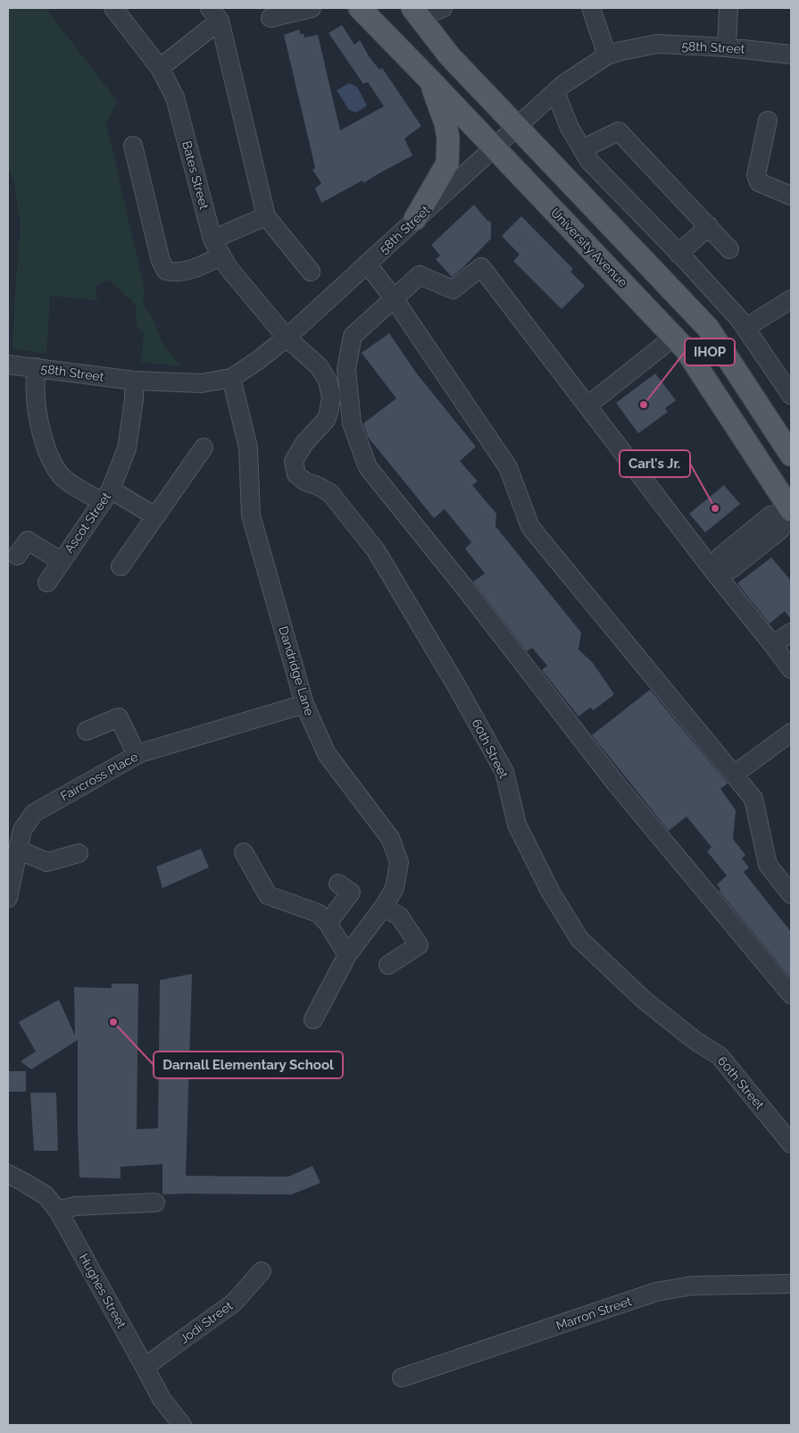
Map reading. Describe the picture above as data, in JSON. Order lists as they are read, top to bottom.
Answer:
{
  "streets": {
    "main road": ["University Avenue"],
    "street": [
      "58th Street",
      "Bates Street",
      "Ascot Street",
      "Dandridge Lane",
      "60th Street",
      "Faircross Place",
      "Hughes Street",
      "Marron Street",
      "Jodi Street"
    ]
  },
  "crossings": [
    ["58th Street", "Bates Street"],
    ["58th Street", "University Avenue"],
    ["58th Street", "Ascot Street"],
    ["58th Street", "Dandridge Lane"],
    ["58th Street", "60th Street"],
    ["Bates Street", "60th Street"],
    ["Dandridge Lane", "Faircross Place"],
    ["Hughes Street", "Jodi Street"]
  ],
  "places": ["IHOP", "Carl's Jr.", "Darnall Elementary School"]
}
